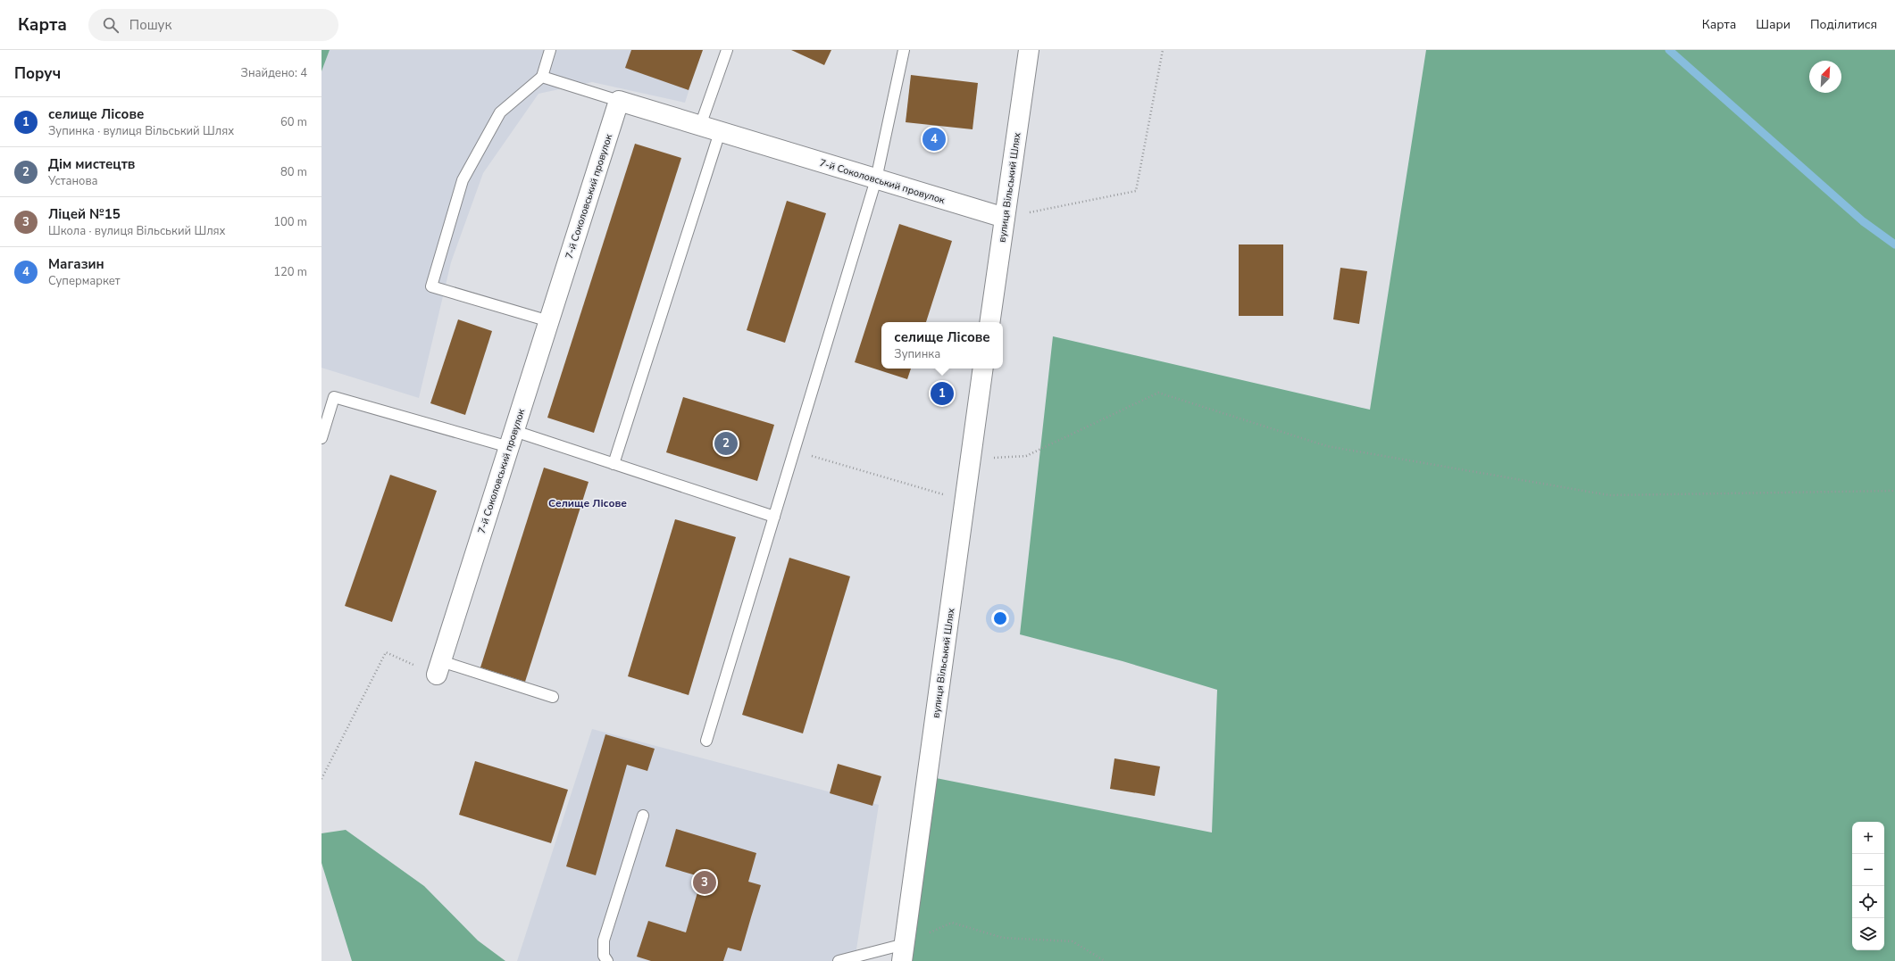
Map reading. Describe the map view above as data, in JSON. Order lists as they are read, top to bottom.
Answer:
{
  "streets": {
    "street": ["7-й Соколовський провулок", "вулиця Вільський Шлях"]
  },
  "crossings": [
    ["7-й Соколовський провулок", "вулиця Вільський Шлях"]
  ],
  "districts": ["Селище Лісове"],
  "north": "top right",
  "page": {
    "header": "Карта",
    "search": "Пошук",
    "nav": ["Карта", "Шари", "Поділитися"],
    "heading": ["Поруч", "Знайдено: 4"],
    "list": [
      {
        "mark": "1",
        "name": "селище Лісове",
        "note": "Зупинка · вулиця Вільський Шлях",
        "value": "60 m"
      },
      {
        "mark": "2",
        "name": "Дім мистецтв",
        "note": "Установа",
        "value": "80 m"
      },
      {
        "mark": "3",
        "name": "Ліцей №15",
        "note": "Школа · вулиця Вільський Шлях",
        "value": "100 m"
      },
      {
        "mark": "4",
        "name": "Магазин",
        "note": "Супермаркет",
        "value": "120 m"
      }
    ],
    "pins": [
      "4",
      "1",
      "2",
      "3"
    ],
    "popup": ["селище Лісове", "Зупинка"],
    "map_buttons": ["+", "−"]
  }
}
